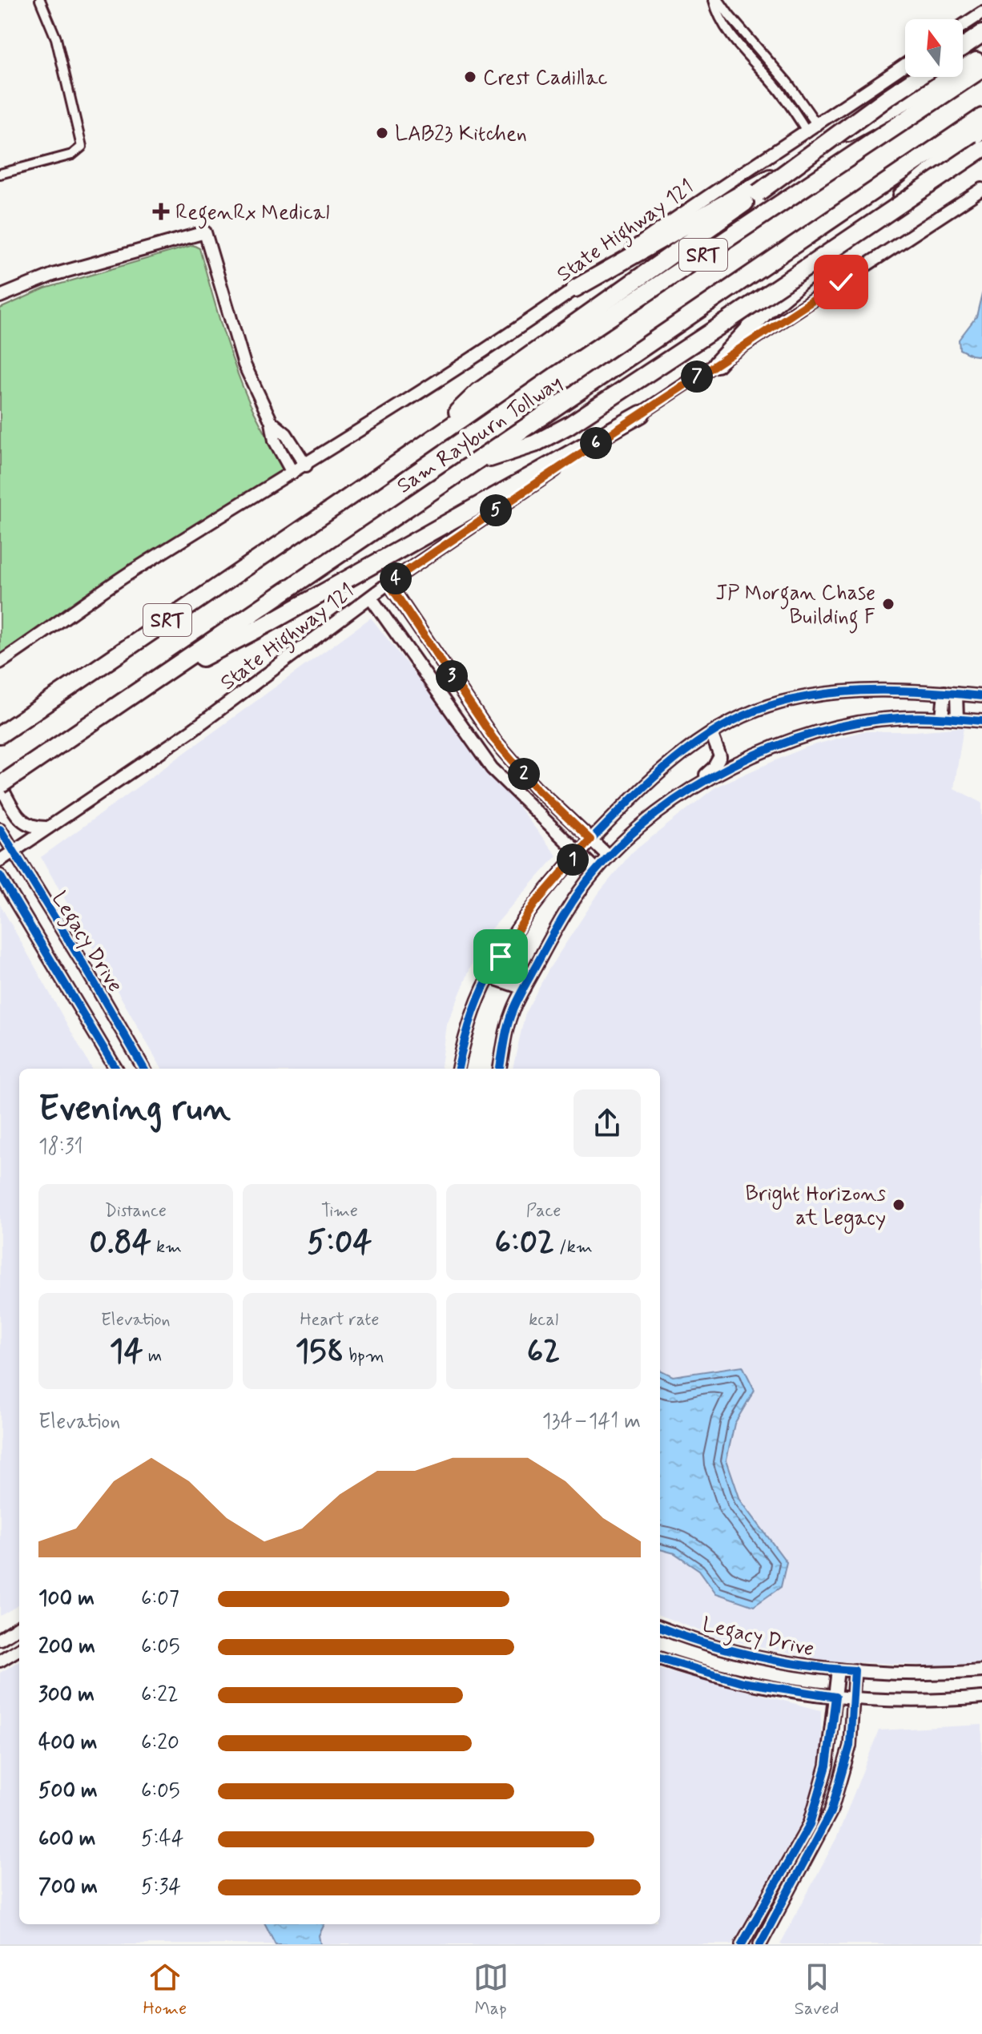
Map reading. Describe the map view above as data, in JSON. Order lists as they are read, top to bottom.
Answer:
{
  "streets": {
    "highway": ["SRT", "Sam Rayburn Tollway"],
    "main road": ["State Highway 121", "Legacy Drive"]
  },
  "crossings": [
    ["State Highway 121", "Legacy Drive"]
  ],
  "places": {
    "other": [
      "Crest Cadillac",
      "LAB23 Kitchen",
      "JP Morgan Chase Building F",
      "Bright Horizons at Legacy"
    ],
    "health": ["RegenRx Medical"]
  },
  "north": "top",
  "page": {
    "pins": [
      "7",
      "6",
      "5",
      "4",
      "3",
      "2",
      "1"
    ],
    "heading": ["Evening run", "18:31"],
    "stats": [
      ["Distance", "0.84 km"],
      ["Time", "5:04"],
      ["Pace", "6:02 /km"],
      ["Elevation", "14 m"],
      ["Heart rate", "158 bpm"],
      ["kcal", "62"]
    ],
    "chart": ["Elevation", "134–141 m"],
    "list": [
      {
        "name": "100 m",
        "note": "6:07"
      },
      {
        "name": "200 m",
        "note": "6:05"
      },
      {
        "name": "300 m",
        "note": "6:22"
      },
      {
        "name": "400 m",
        "note": "6:20"
      },
      {
        "name": "500 m",
        "note": "6:05"
      },
      {
        "name": "600 m",
        "note": "5:44"
      },
      {
        "name": "700 m",
        "note": "5:34"
      }
    ],
    "tabs": ["Home", "Map", "Saved"]
  }
}
